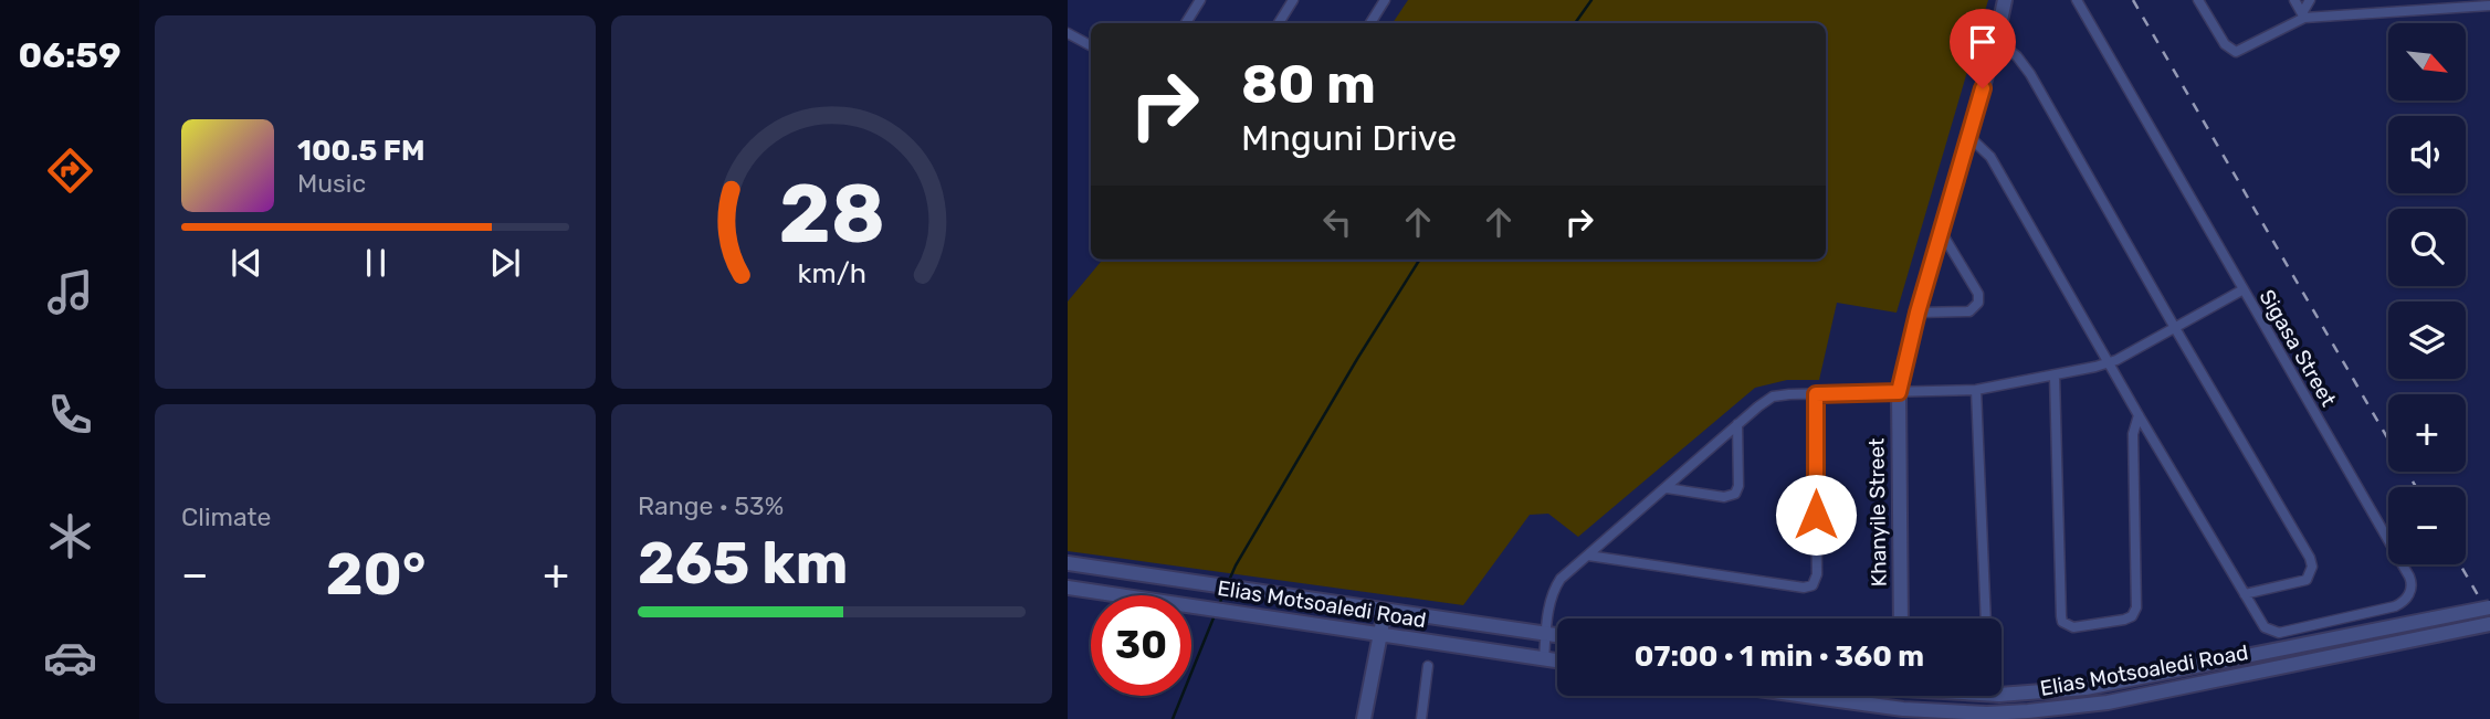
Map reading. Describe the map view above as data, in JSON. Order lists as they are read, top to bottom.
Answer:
{
  "streets": {
    "main road": ["Khanyile Street", "Elias Motsoaledi Road"],
    "street": ["Sigasa Street"]
  },
  "north": "bottom right",
  "page": {
    "tabs": "06:59",
    "map_buttons": ["+", "−"],
    "turn": ["80 m", "Mnguni Drive"],
    "song": ["100.5 FM", "Music"],
    "tile": [
      "Climate",
      ["Range · 53%", "265 km"]
    ],
    "heat": ["−", "20°", "+"],
    "limit": "30",
    "trip": "07:00 · 1 min · 360 m",
    "gauge": ["28", "km/h"]
  }
}
